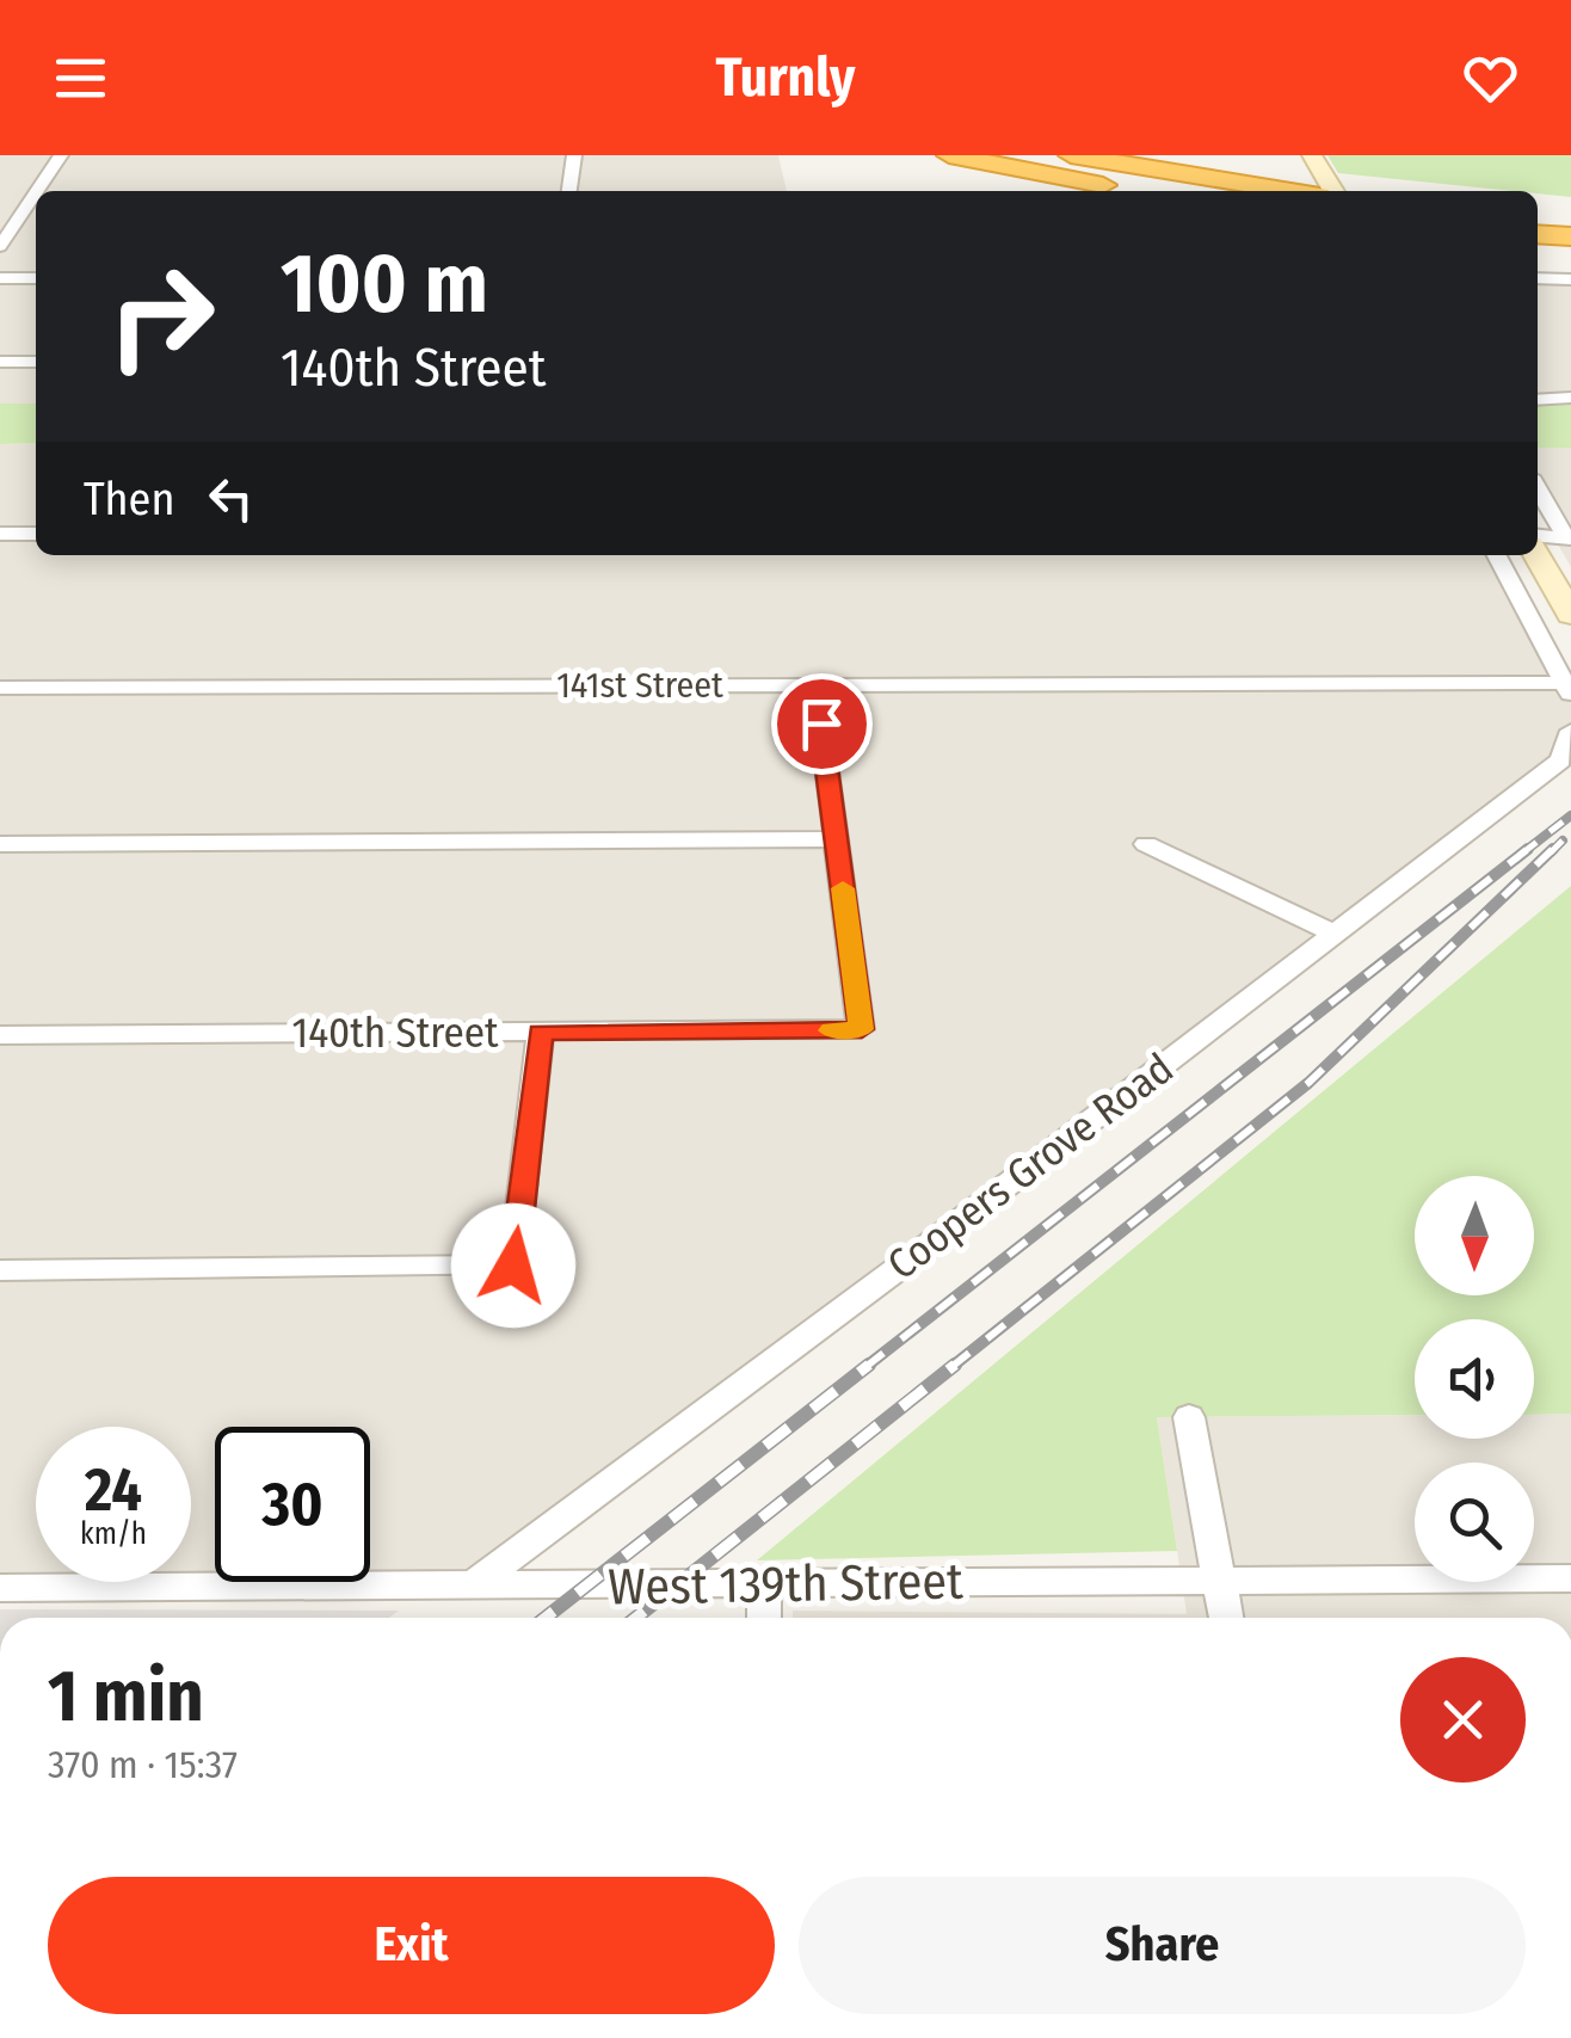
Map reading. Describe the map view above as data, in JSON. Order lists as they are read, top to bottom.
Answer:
{
  "streets": {
    "street": [
      "141st Street",
      "140th Street",
      "Coopers Grove Road",
      "West 139th Street"
    ]
  },
  "crossings": [
    ["Coopers Grove Road", "West 139th Street"]
  ],
  "north": "bottom",
  "page": {
    "header": "Turnly",
    "turn": ["100 m", "140th Street"],
    "then": "Then",
    "speed": "24 km/h",
    "limit": "30",
    "heading": ["1 min", "370 m · 15:37"],
    "buttons": ["Exit", "Share"]
  }
}
